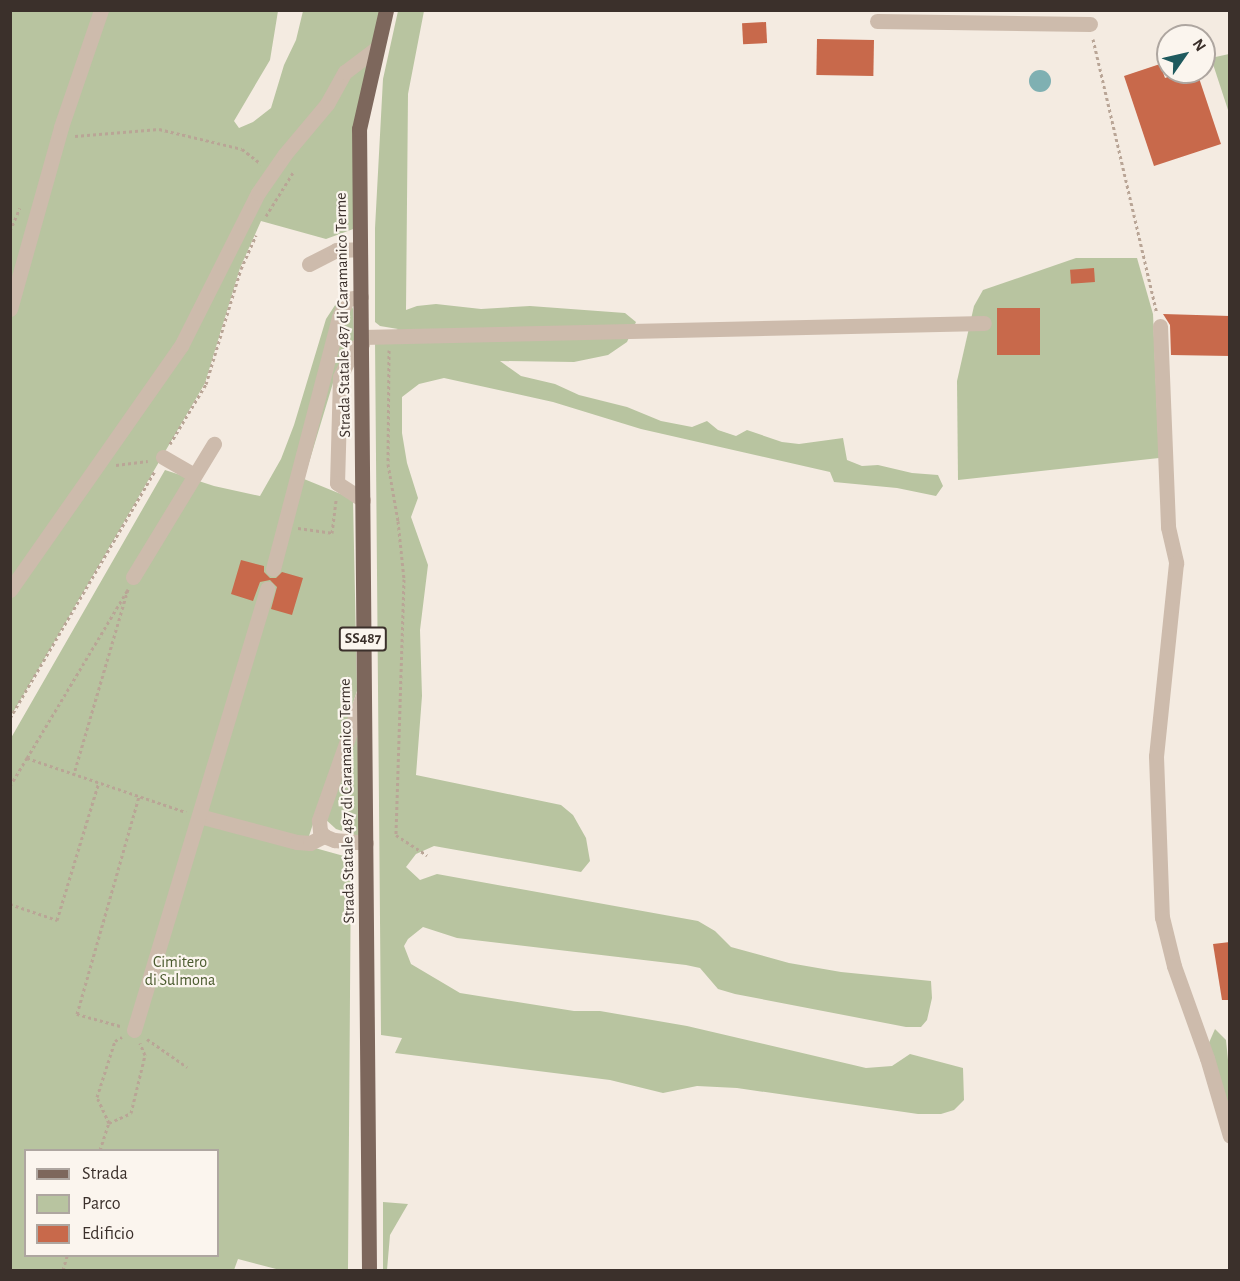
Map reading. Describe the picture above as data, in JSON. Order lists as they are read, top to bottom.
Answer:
{
  "streets": {
    "main road": ["Strada Statale 487 di Caramanico Terme", "SS487"]
  },
  "parks": ["Cimitero di Sulmona"],
  "legend": ["Strada", "Parco", "Edificio"],
  "north": "top right"
}
